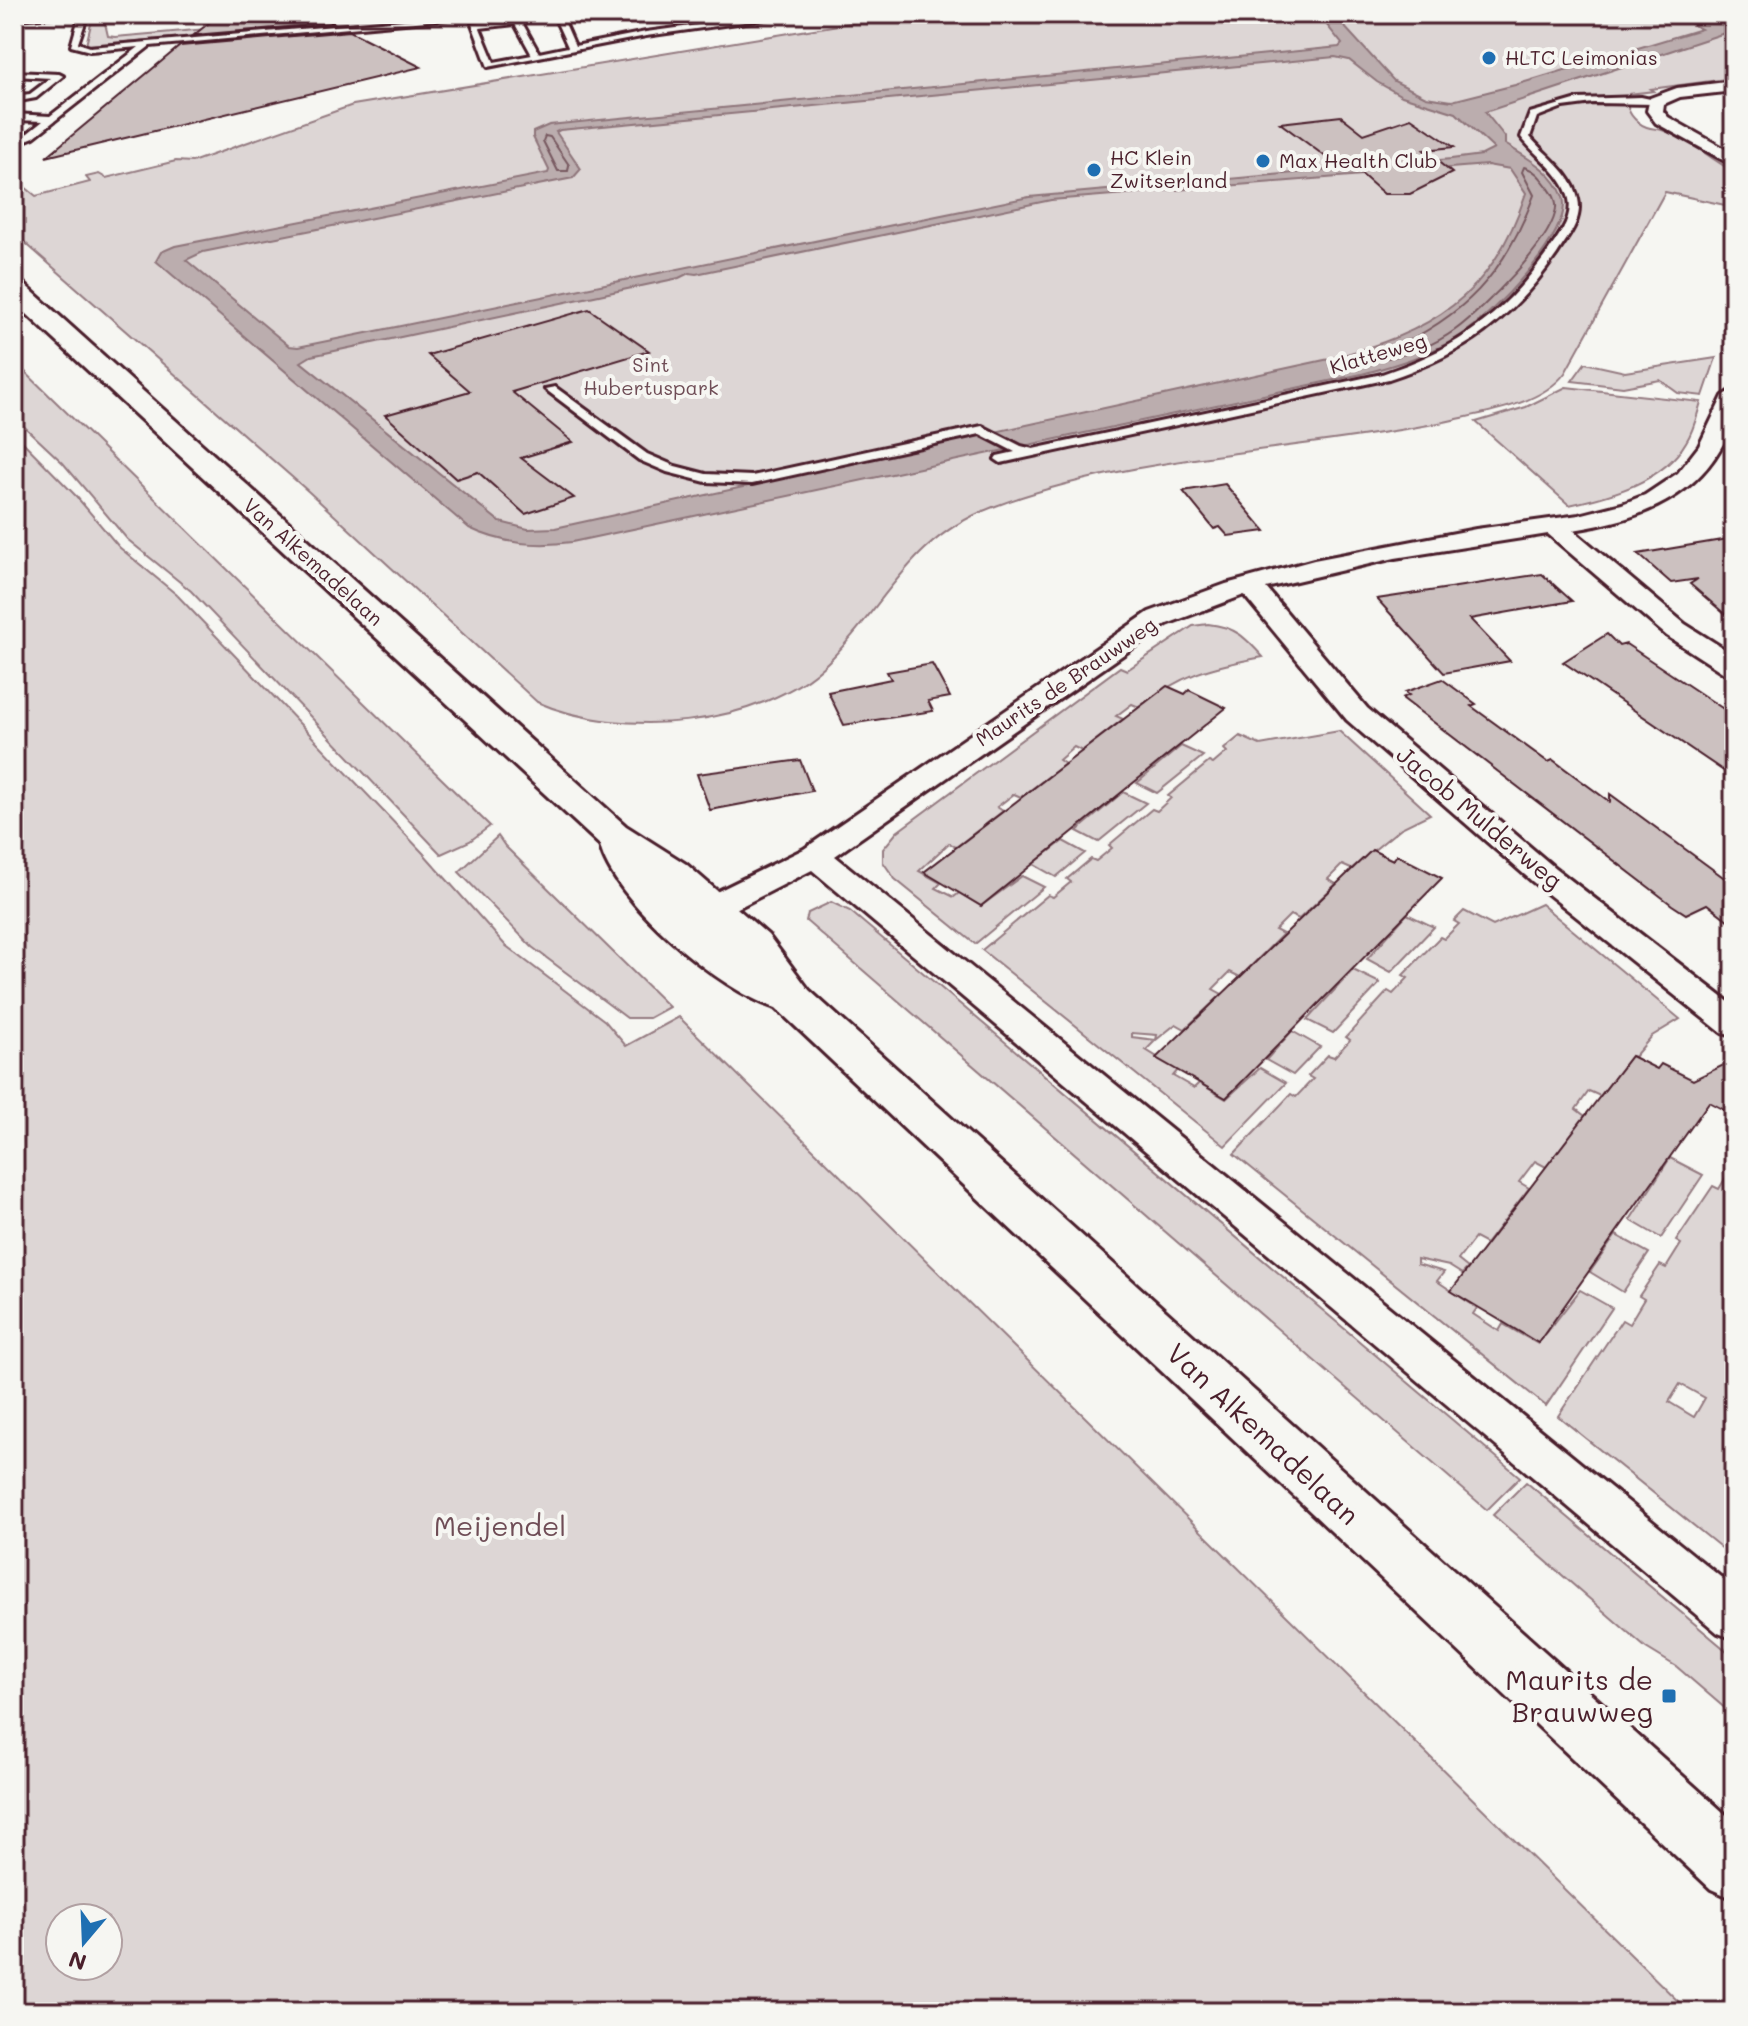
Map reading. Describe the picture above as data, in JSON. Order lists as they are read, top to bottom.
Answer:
{
  "streets": {
    "main road": ["Van Alkemadelaan"],
    "street": ["Klatteweg", "Maurits de Brauwweg", "Jacob Mulderweg"]
  },
  "crossings": [
    ["Van Alkemadelaan", "Maurits de Brauwweg"],
    ["Maurits de Brauwweg", "Jacob Mulderweg"]
  ],
  "parks": ["Sint Hubertuspark", "Meijendel"],
  "places": {
    "other": ["HLTC Leimonias", "Max Health Club", "HC Klein Zwitserland"],
    "transit": ["Maurits de Brauwweg"]
  },
  "north": "bottom"
}
